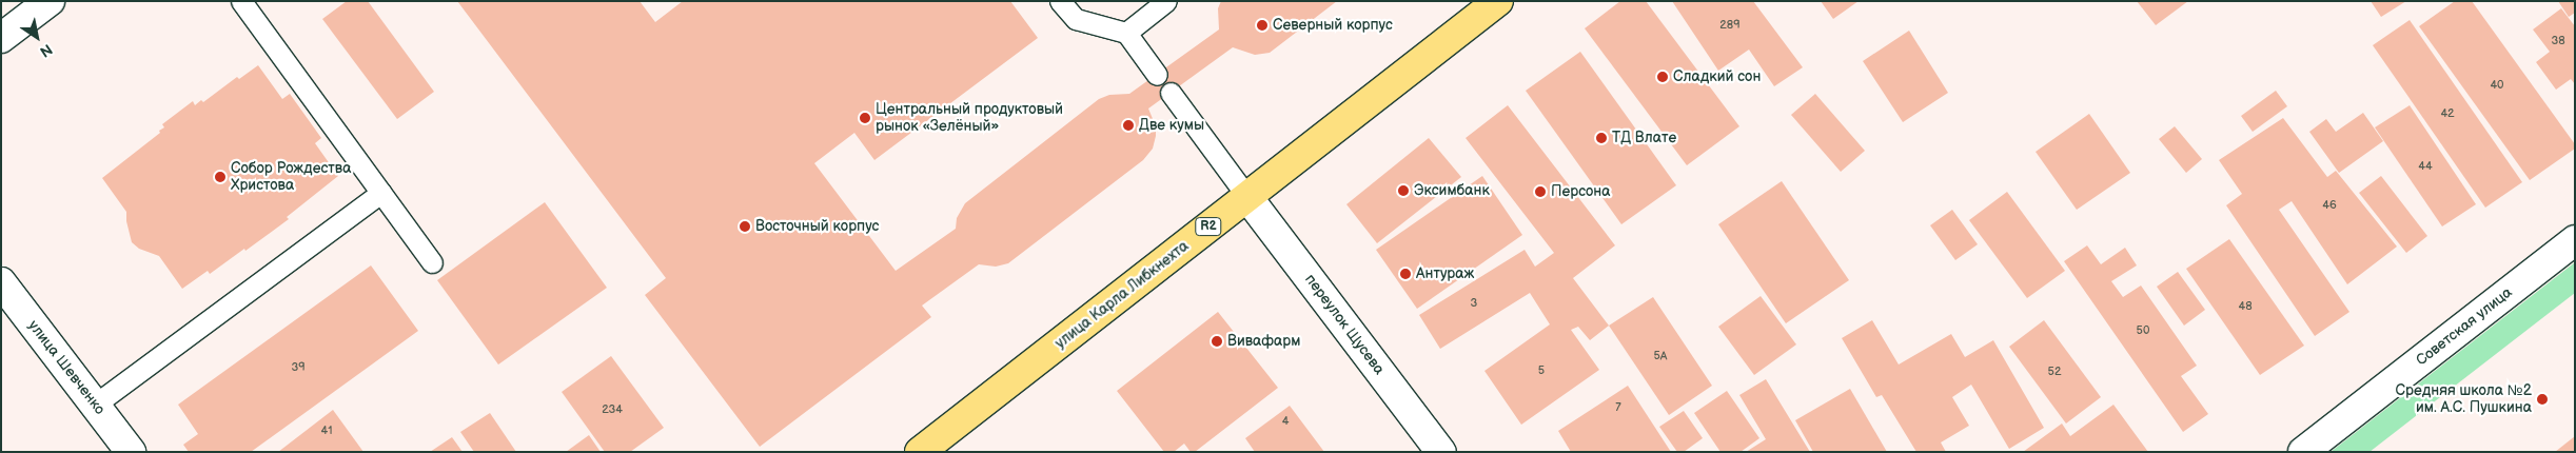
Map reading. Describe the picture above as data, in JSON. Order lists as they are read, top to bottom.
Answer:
{
  "streets": {
    "main road": ["R2", "улица Карла Либкнехта"],
    "street": ["переулок Щусева", "Советская улица", "улица Шевченко"]
  },
  "crossings": [
    ["улица Карла Либкнехта", "переулок Щусева"]
  ],
  "places": [
    "Северный корпус",
    "Сладкий сон",
    "Центральный продуктовый рынок «Зелёный»",
    "Две кумы",
    "ТД Влате",
    "Собор Рождества Христова",
    "Эксимбанк",
    "Персона",
    "Восточный корпус",
    "Антураж",
    "Вивафарм",
    "Средняя школа №2 им. А.С. Пушкина"
  ],
  "house_numbers": [
    "289",
    "38",
    "40",
    "42",
    "44",
    "46",
    "3",
    "48",
    "50",
    "5А",
    "39",
    "5",
    "52",
    "7",
    "234",
    "4",
    "41"
  ],
  "north": "bottom right"
}
